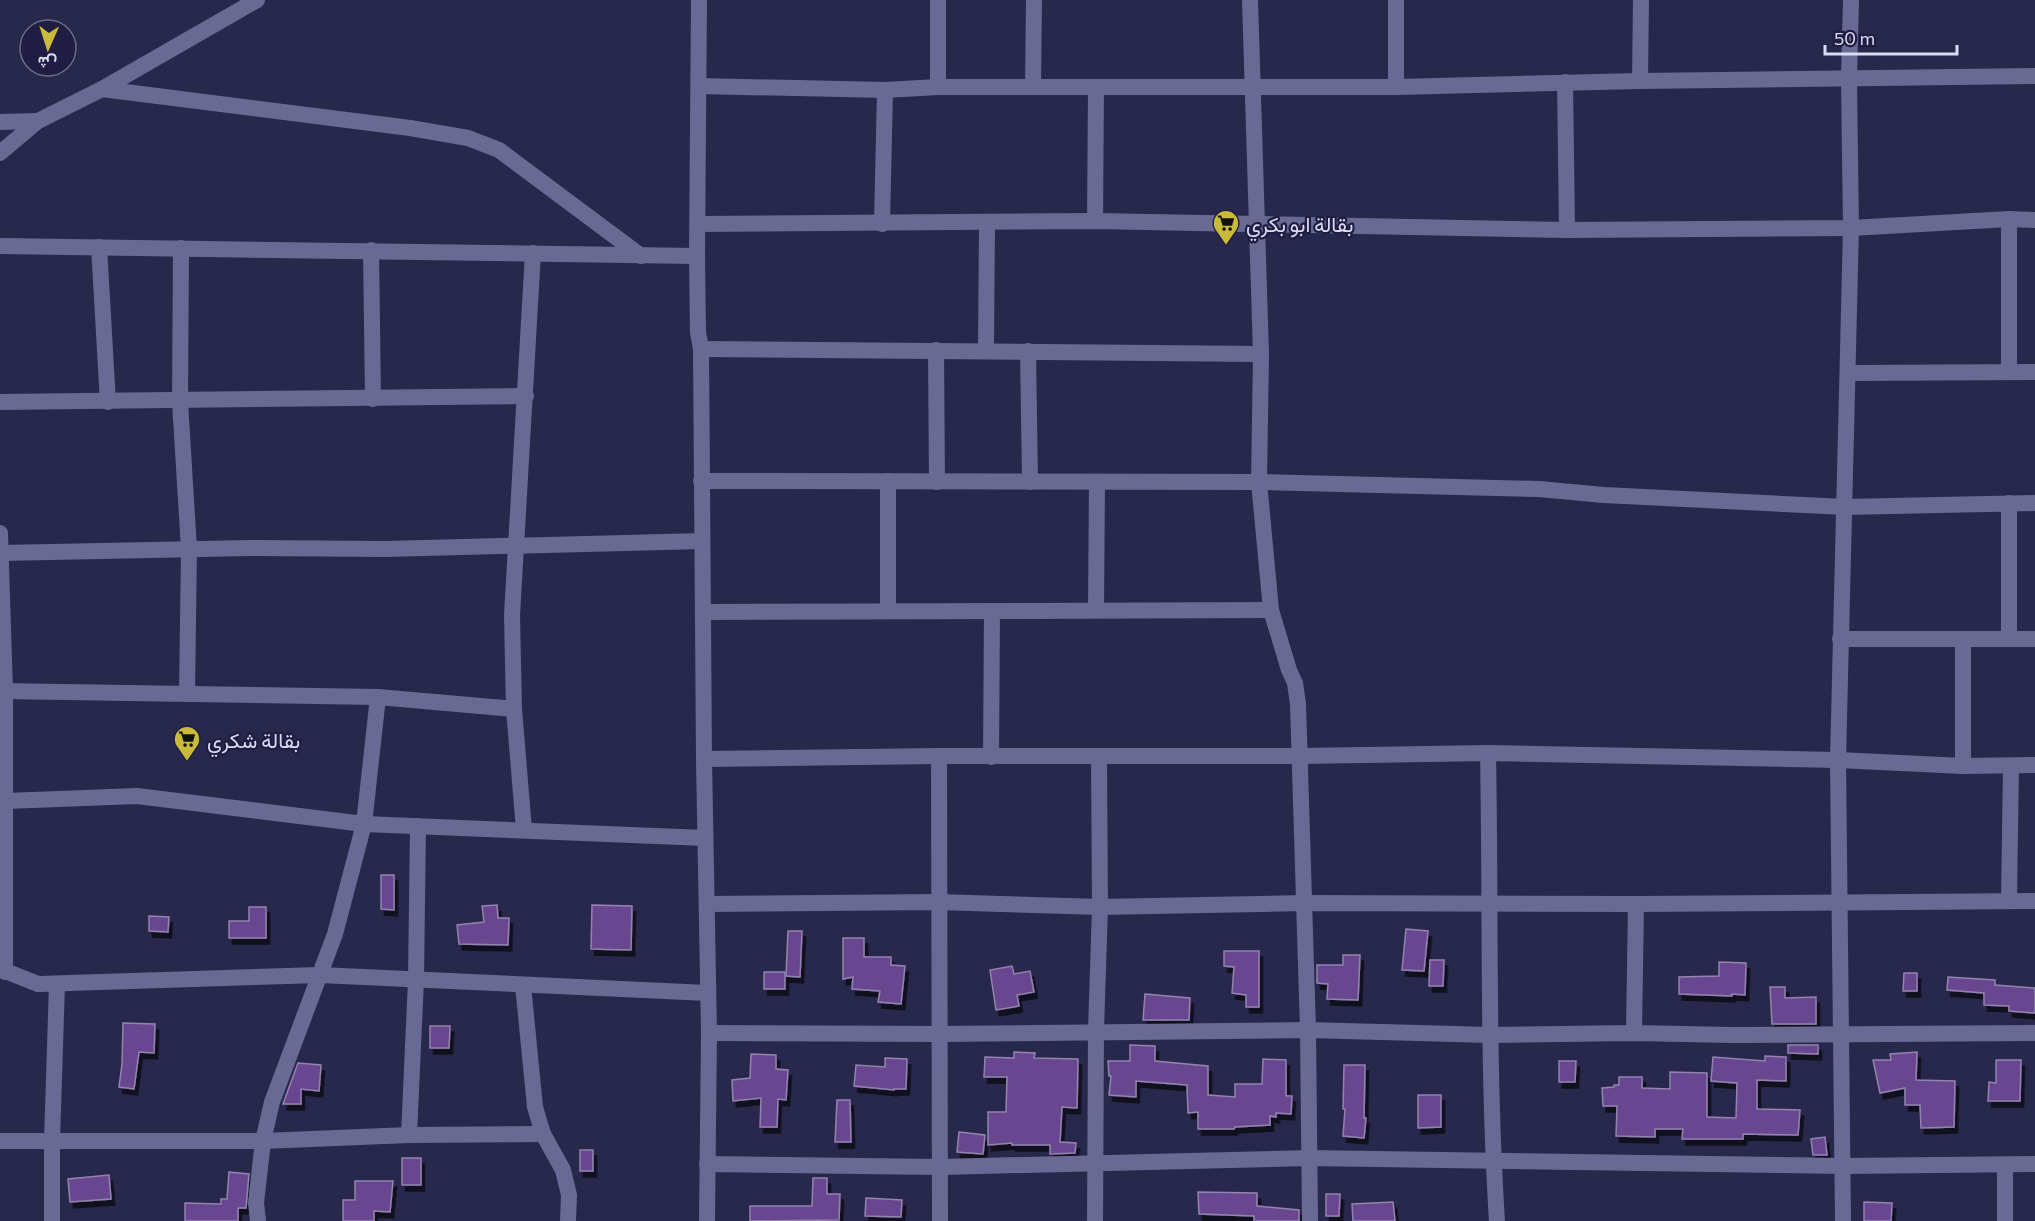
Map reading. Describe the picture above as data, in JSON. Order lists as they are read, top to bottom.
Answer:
{
  "places": {
    "supermarket": ["بقالة ابو بكري", "بقالة شكري"]
  },
  "scale_bar": "50 m",
  "north": "bottom"
}
